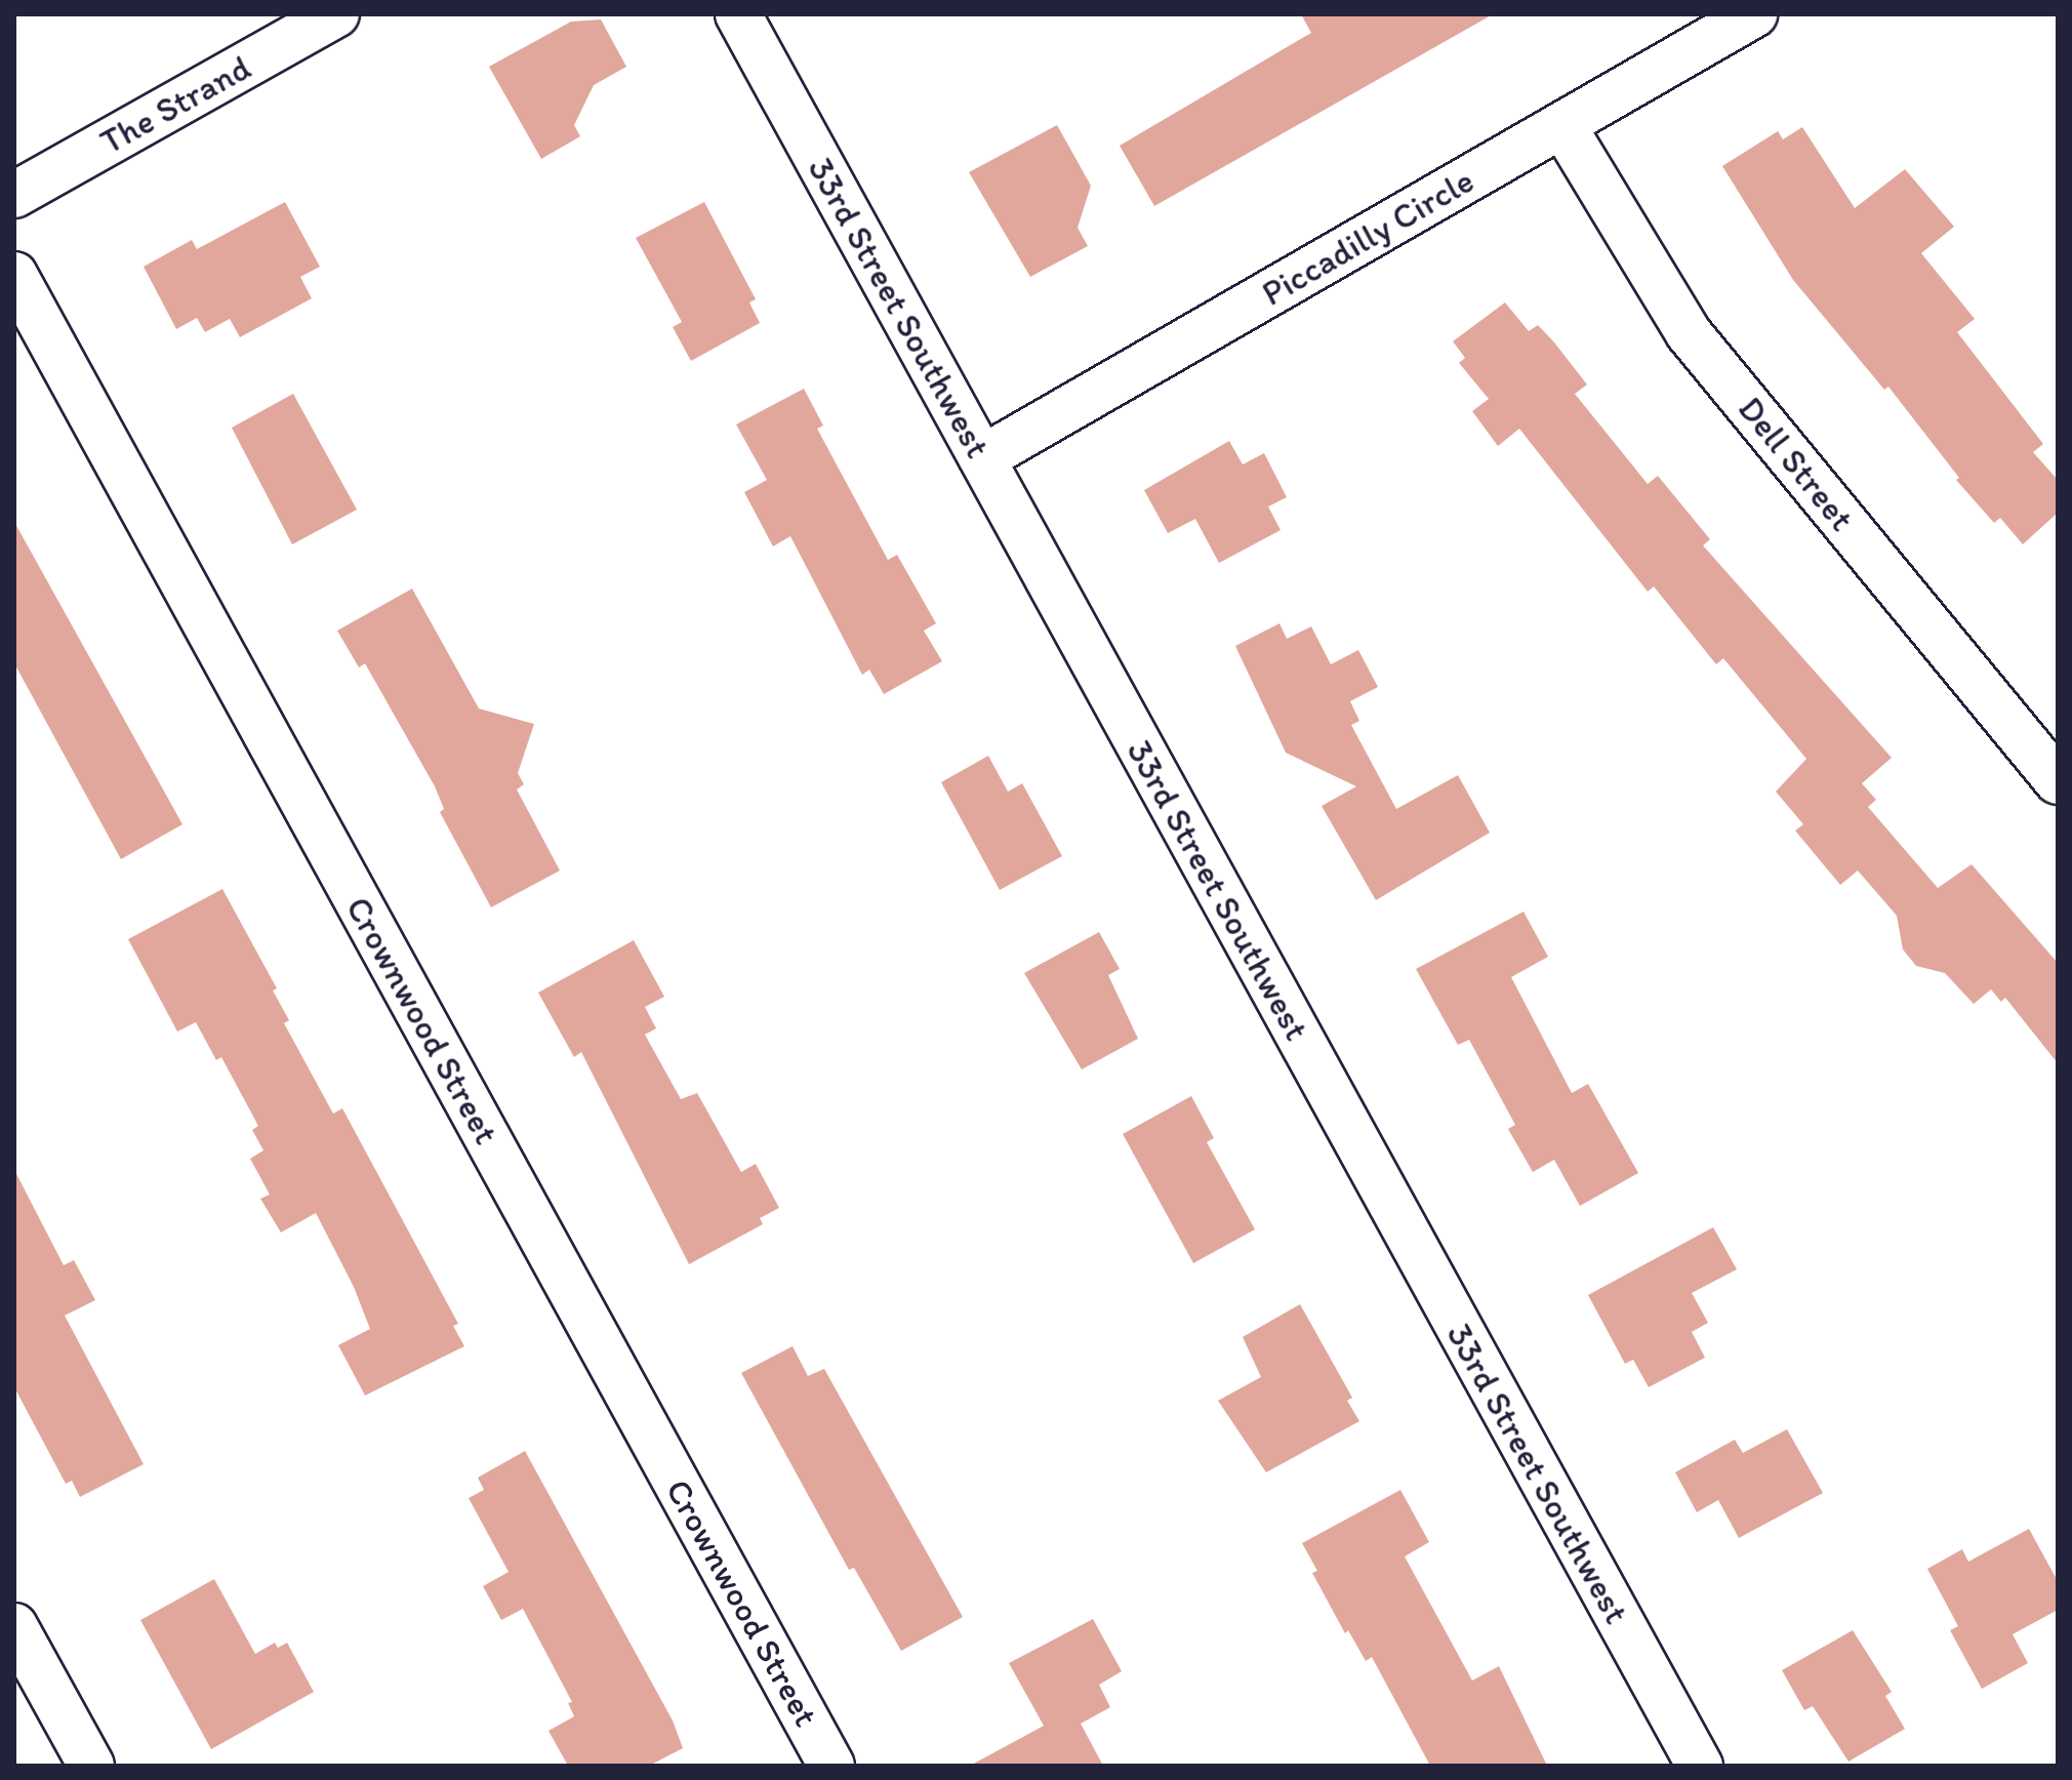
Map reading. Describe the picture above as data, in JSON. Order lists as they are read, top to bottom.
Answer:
{
  "streets": {
    "street": [
      "The Strand",
      "Piccadilly Circle",
      "33rd Street Southwest",
      "Dell Street",
      "Crownwood Street"
    ]
  },
  "crossings": [
    ["Piccadilly Circle", "33rd Street Southwest"],
    ["Piccadilly Circle", "Dell Street"]
  ]
}
